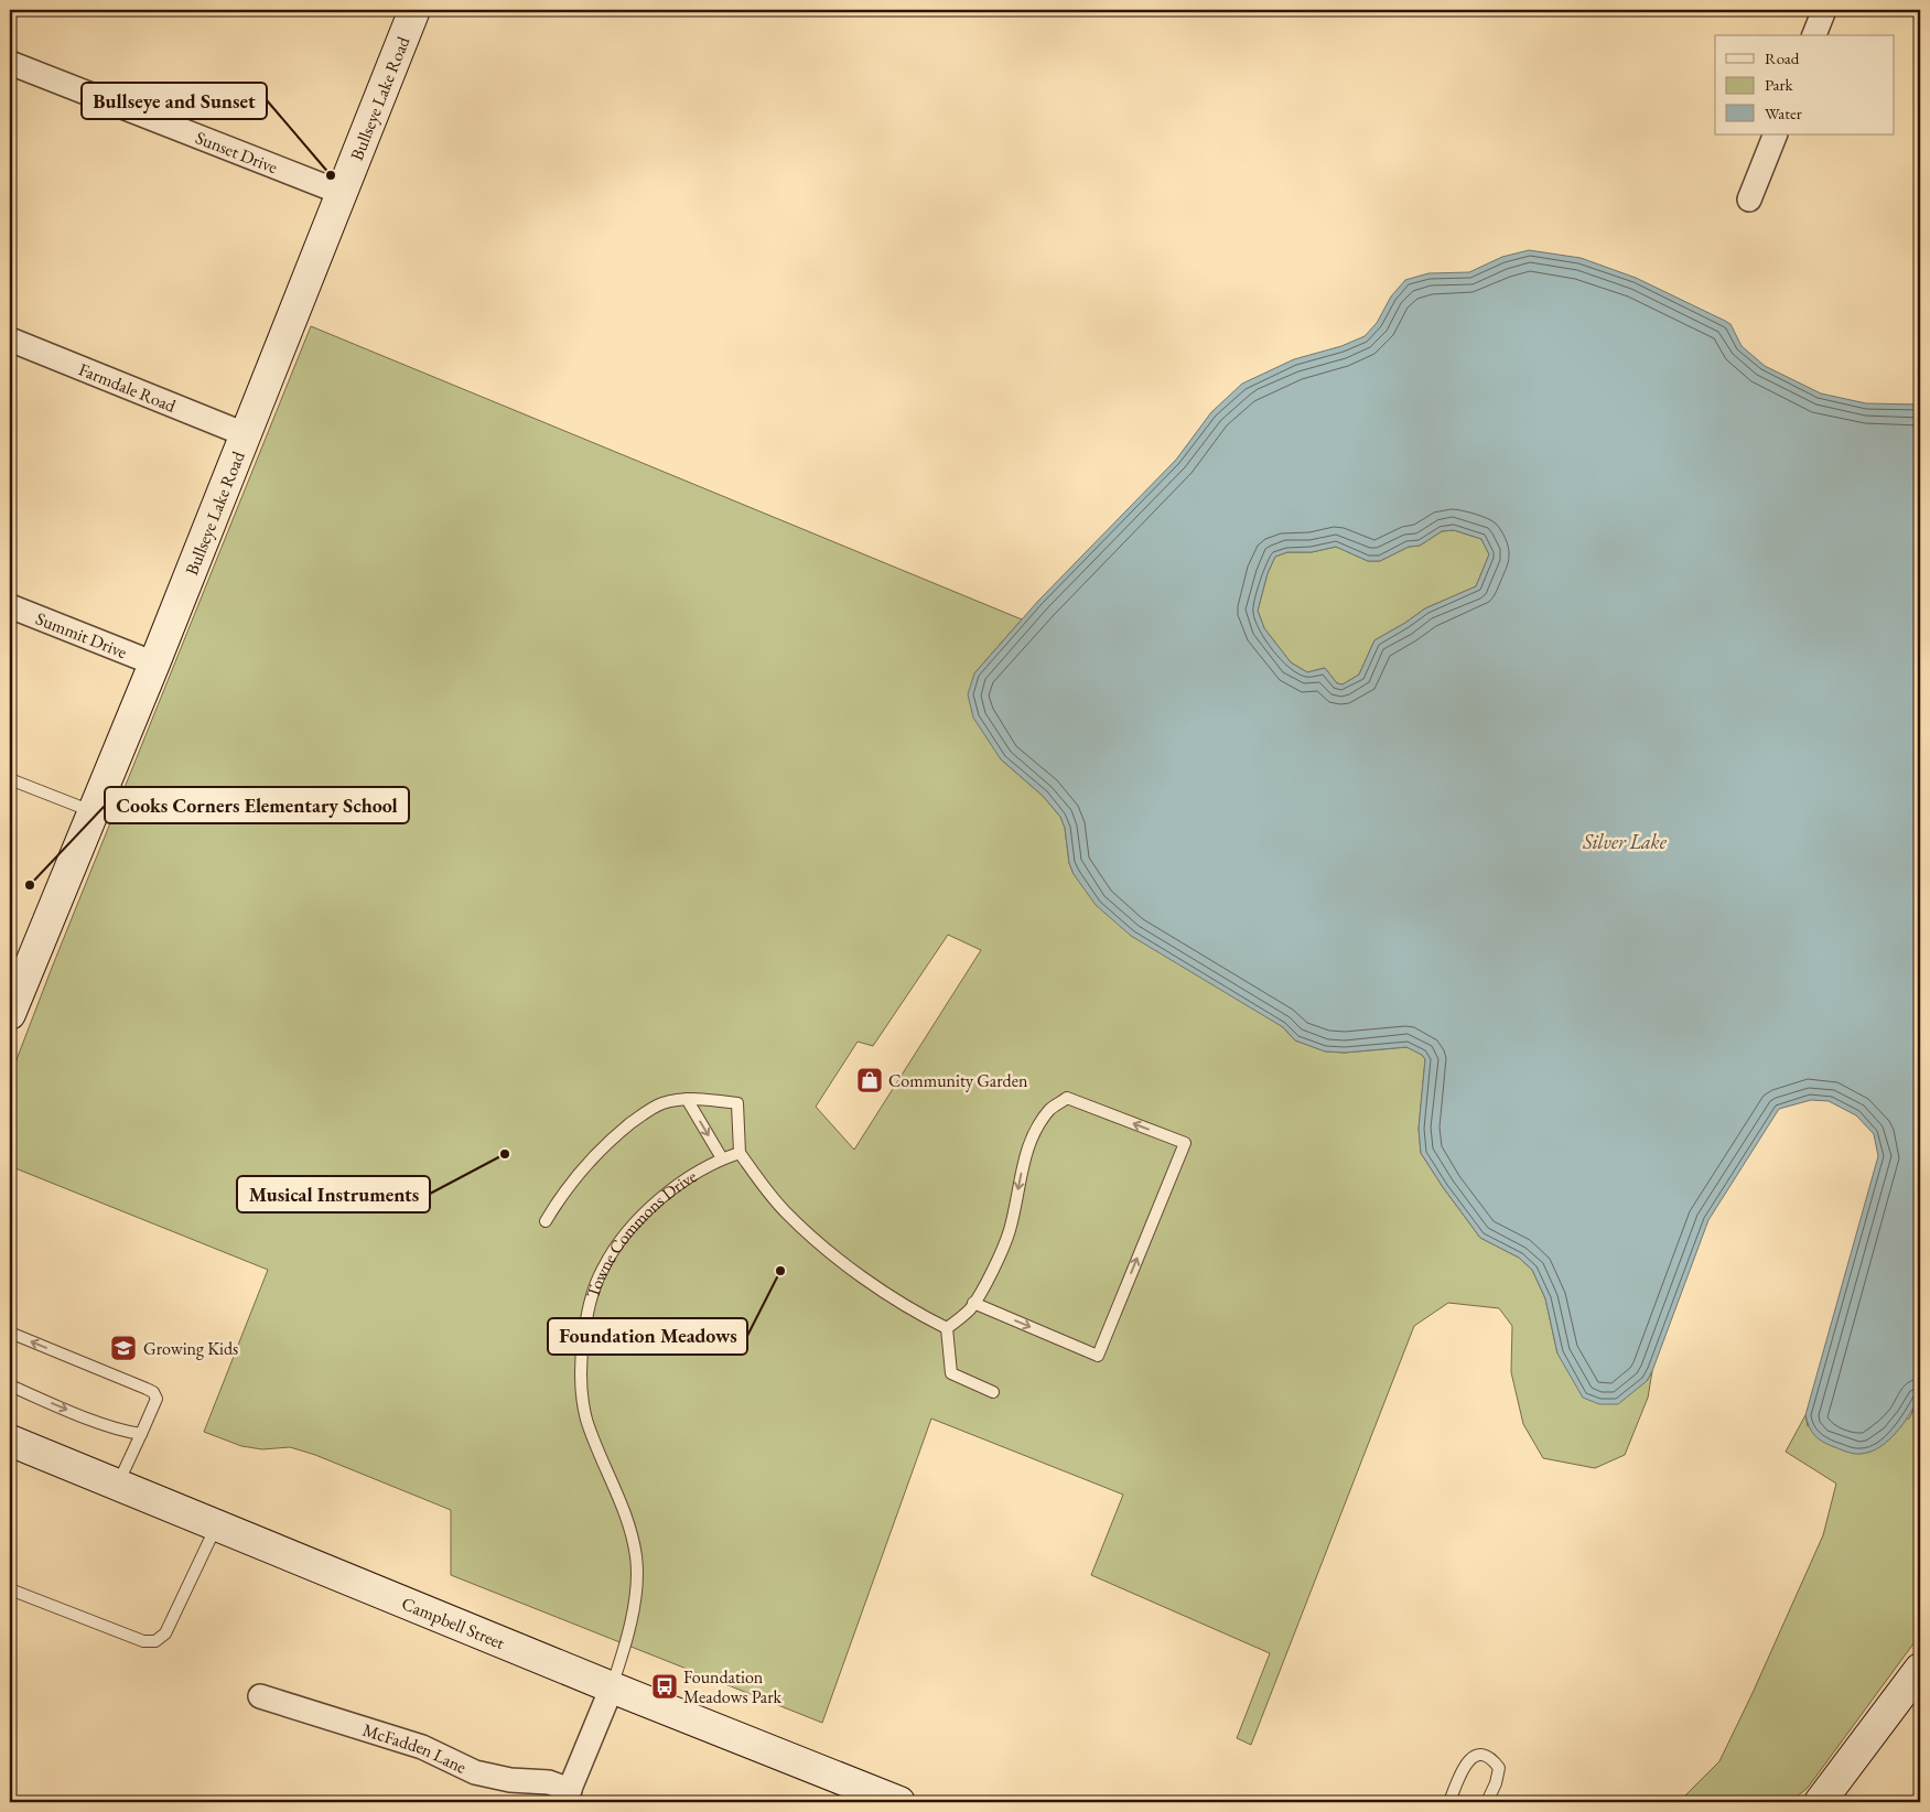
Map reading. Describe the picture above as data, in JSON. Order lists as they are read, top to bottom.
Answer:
{
  "streets": {
    "street": [
      "Bullseye Lake Road",
      "Sunset Drive",
      "Farmdale Road",
      "Summit Drive",
      "Towne Commons Drive",
      "Campbell Street",
      "McFadden Lane"
    ]
  },
  "crossings": [
    ["Bullseye Lake Road", "Sunset Drive"],
    ["Bullseye Lake Road", "Farmdale Road"],
    ["Bullseye Lake Road", "Summit Drive"],
    ["Towne Commons Drive", "Campbell Street"],
    ["Towne Commons Drive", "McFadden Lane"]
  ],
  "water": ["Silver Lake"],
  "places": {
    "other": [
      "Bullseye and Sunset",
      "Cooks Corners Elementary School",
      "Musical Instruments",
      "Foundation Meadows"
    ],
    "shop": ["Community Garden"],
    "school or university": ["Growing Kids"],
    "bus stop": ["Foundation Meadows Park"]
  },
  "legend": ["Road", "Park", "Water"]
}
